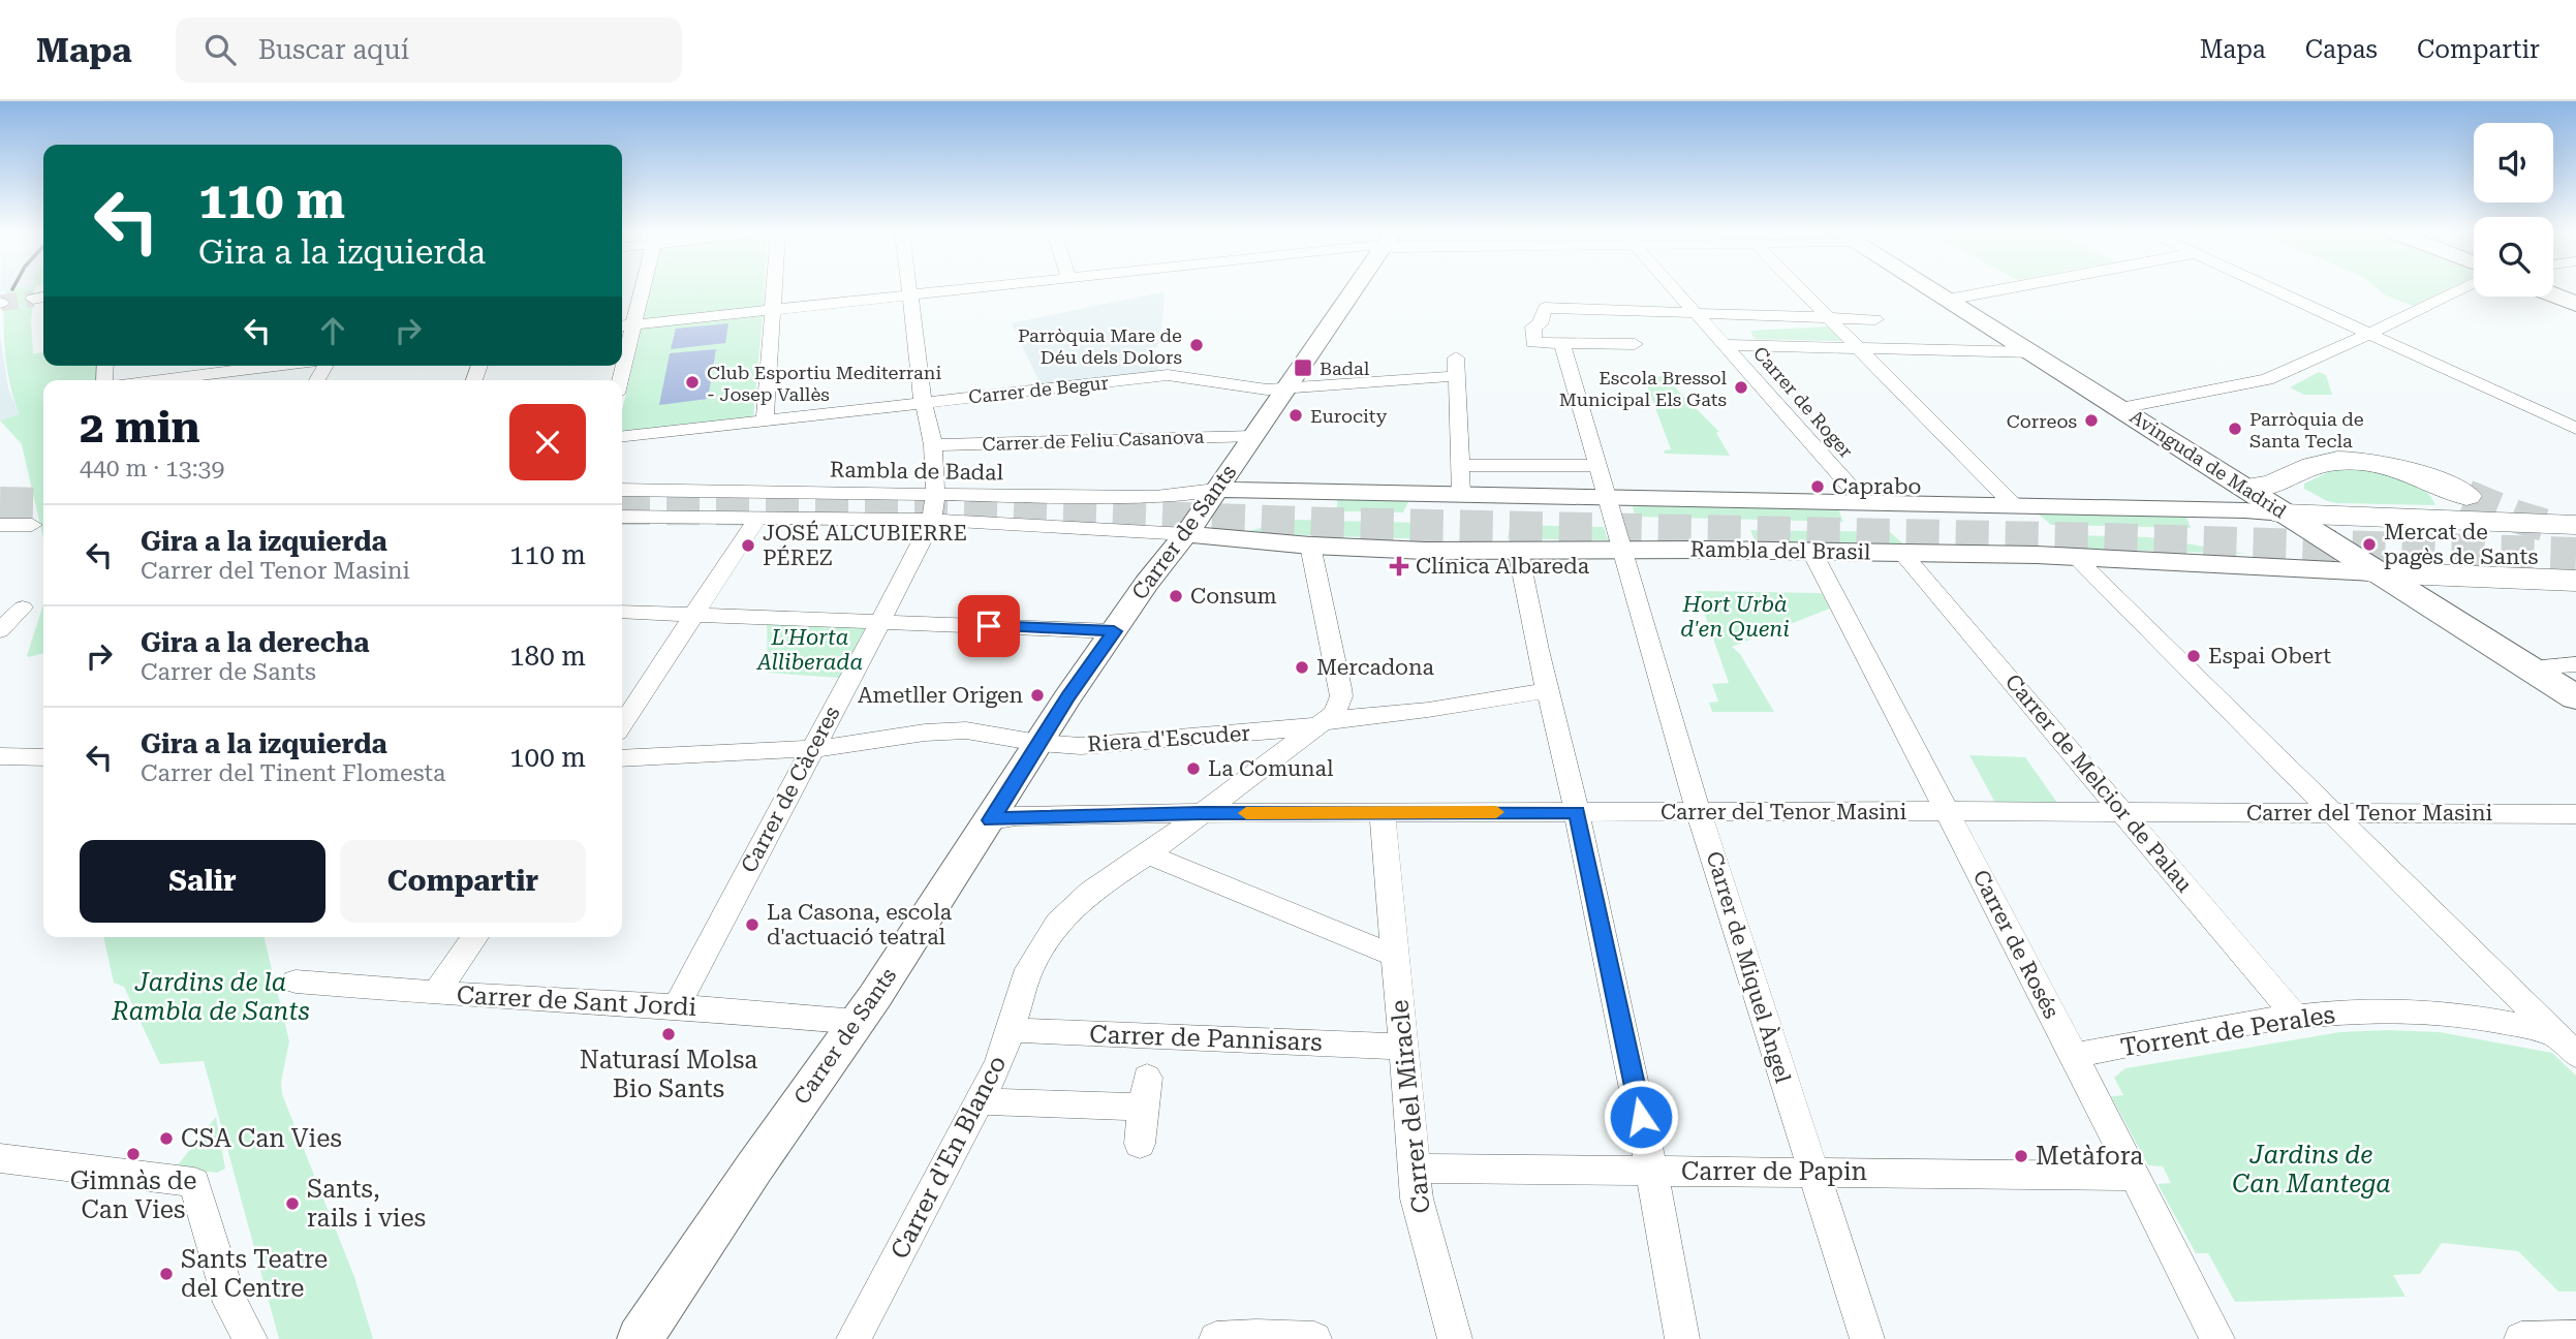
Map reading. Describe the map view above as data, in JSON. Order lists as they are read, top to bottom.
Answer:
{
  "streets": {
    "main road": ["Avinguda de Madrid"],
    "street": [
      "Carrer de Begur",
      "Carrer de Roger",
      "Carrer de Feliu Casanova",
      "Rambla de Badal",
      "Carrer de Sants",
      "Rambla del Brasil",
      "Riera d'Escuder",
      "Carrer de Melcior de Palau",
      "Carrer de Càceres",
      "Carrer del Tenor Masini",
      "Carrer de Rosés",
      "Carrer de Miquel Àngel",
      "Carrer de Sant Jordi",
      "Torrent de Perales",
      "Carrer de Pannisars",
      "Carrer del Miracle",
      "Carrer d'En Blanco",
      "Carrer de Papin"
    ]
  },
  "crossings": [
    ["Carrer de Begur", "Carrer de Sants"],
    ["Carrer de Feliu Casanova", "Carrer de Sants"],
    ["Avinguda de Madrid", "Rambla del Brasil"],
    ["Rambla de Badal", "Carrer de Sants"],
    ["Rambla de Badal", "Carrer de Càceres"],
    ["Carrer de Sants", "Rambla del Brasil"],
    ["Carrer de Sants", "Riera d'Escuder"],
    ["Carrer de Sants", "Carrer del Tenor Masini"],
    ["Carrer de Sants", "Carrer de Sant Jordi"],
    ["Rambla del Brasil", "Carrer de Melcior de Palau"],
    ["Rambla del Brasil", "Carrer de Rosés"],
    ["Rambla del Brasil", "Carrer de Miquel Àngel"],
    ["Riera d'Escuder", "Carrer de Càceres"],
    ["Riera d'Escuder", "Carrer d'En Blanco"],
    ["Carrer de Melcior de Palau", "Carrer del Tenor Masini"],
    ["Carrer de Melcior de Palau", "Torrent de Perales"],
    ["Carrer de Càceres", "Carrer de Sant Jordi"],
    ["Carrer del Tenor Masini", "Carrer de Rosés"],
    ["Carrer del Tenor Masini", "Carrer de Miquel Àngel"],
    ["Carrer del Tenor Masini", "Carrer del Miracle"],
    ["Carrer del Tenor Masini", "Carrer d'En Blanco"],
    ["Carrer de Rosés", "Torrent de Perales"],
    ["Carrer de Rosés", "Carrer de Papin"],
    ["Carrer de Miquel Àngel", "Carrer de Papin"],
    ["Carrer de Pannisars", "Carrer del Miracle"],
    ["Carrer de Pannisars", "Carrer d'En Blanco"],
    ["Carrer del Miracle", "Carrer de Papin"]
  ],
  "parks": [
    "Hort Urbà d'en Queni",
    "L'Horta Alliberada",
    "Jardins de la Rambla de Sants",
    "Jardins de Can Mantega"
  ],
  "places": {
    "other": [
      "Parròquia Mare de Déu dels Dolors",
      "Club Esportiu Mediterrani - Josep Vallès",
      "Escola Bressol Municipal Els Gats",
      "Eurocity",
      "Correos",
      "Parròquia de Santa Tecla",
      "Caprabo",
      "Mercat de pagès de Sants",
      "JOSÉ ALCUBIERRE PÉREZ",
      "Consum",
      "Espai Obert",
      "Mercadona",
      "Ametller Origen",
      "La Comunal",
      "La Casona, escola d'actuació teatral",
      "Naturasí Molsa Bio Sants",
      "CSA Can Vies",
      "Gimnàs de Can Vies",
      "Metàfora",
      "Sants, rails i vies",
      "Sants Teatre del Centre"
    ],
    "transit": ["Badal"],
    "health": ["Clínica Albareda"]
  },
  "page": {
    "header": "Mapa",
    "search": "Buscar aquí",
    "nav": ["Mapa", "Capas", "Compartir"],
    "turn": ["110 m", "Gira a la izquierda"],
    "heading": ["2 min", "440 m · 13:39"],
    "list": [
      {
        "name": "Gira a la izquierda",
        "note": "Carrer del Tenor Masini",
        "value": "110 m"
      },
      {
        "name": "Gira a la derecha",
        "note": "Carrer de Sants",
        "value": "180 m"
      },
      {
        "name": "Gira a la izquierda",
        "note": "Carrer del Tinent Flomesta",
        "value": "100 m"
      }
    ],
    "buttons": ["Salir", "Compartir"]
  }
}
